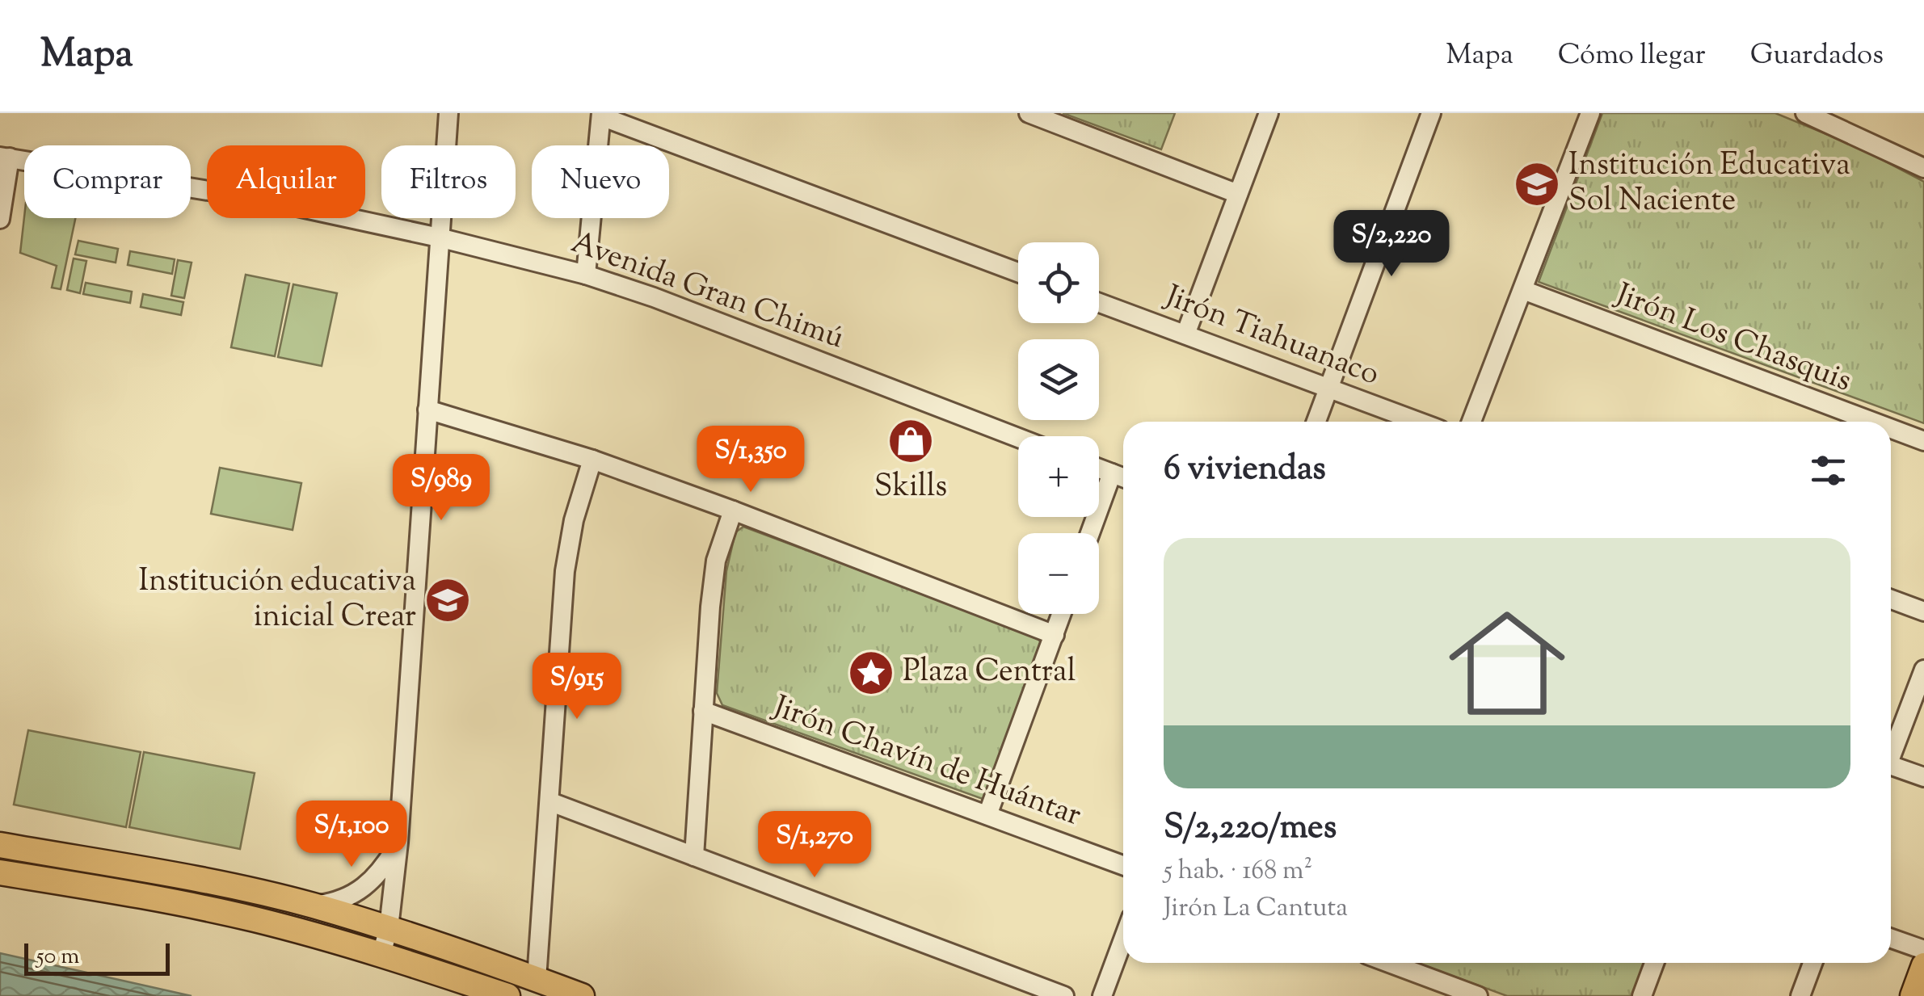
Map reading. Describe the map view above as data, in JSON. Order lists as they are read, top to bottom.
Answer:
{
  "streets": {
    "street": [
      "Avenida Gran Chimú",
      "Jirón Tiahuanaco",
      "Jirón Los Chasquis",
      "Jirón Chavín de Huántar"
    ]
  },
  "places": {
    "school or university": ["Institución Educativa Sol Naciente", "Institución educativa inicial Crear"],
    "shop": ["Skills"],
    "place": ["Plaza Central"]
  },
  "scale_bar": "50 m",
  "page": {
    "header": "Mapa",
    "nav": ["Mapa", "Cómo llegar", "Guardados"],
    "chip": [
      "Comprar",
      "Alquilar",
      "Filtros",
      "Nuevo"
    ],
    "price": [
      "S/2,220",
      "S/1,350",
      "S/989",
      "S/915",
      "S/1,100",
      "S/1,270"
    ],
    "map_buttons": ["+", "−"],
    "heading": "6 viviendas",
    "list": [
      {
        "name": "S/2,220/mes",
        "note": "5 hab. · 168 m² · Jirón La Cantuta"
      }
    ],
    "scale": "50 m"
  }
}
